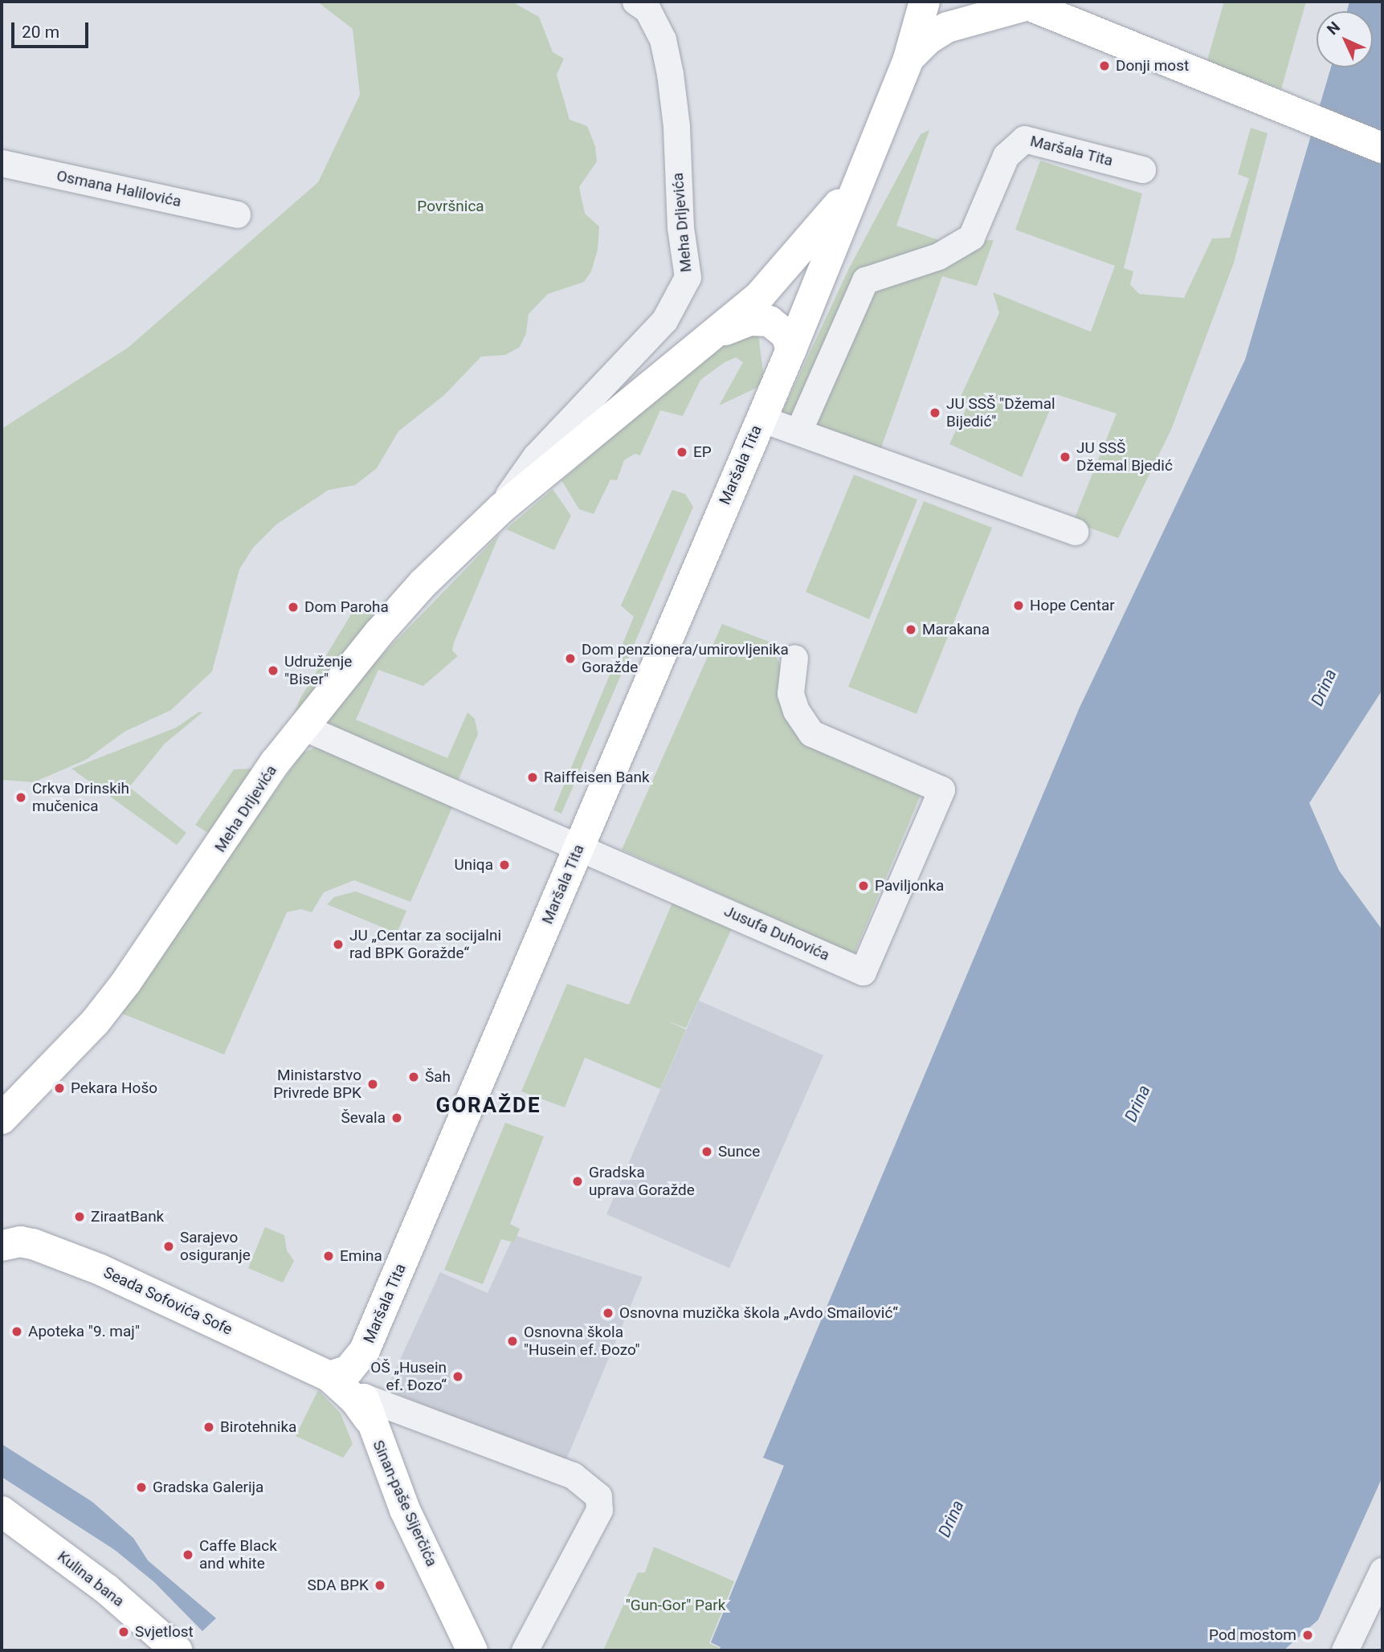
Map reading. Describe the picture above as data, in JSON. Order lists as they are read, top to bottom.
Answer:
{
  "streets": {
    "main road": [
      "Maršala Tita",
      "Meha Drljevića",
      "Seada Sofovića Sofe",
      "Sinan-paše Sijerčića",
      "Kulina bana"
    ],
    "street": ["Osmana Halilovića", "Jusufa Duhovića"]
  },
  "crossings": [
    ["Maršala Tita", "Meha Drljevića"],
    ["Maršala Tita", "Jusufa Duhovića"],
    ["Maršala Tita", "Sinan-paše Sijerčića"],
    ["Meha Drljevića", "Jusufa Duhovića"],
    ["Seada Sofovića Sofe", "Sinan-paše Sijerčića"]
  ],
  "districts": ["GORAŽDE"],
  "water": ["Drina"],
  "parks": ["Površnica", "\"Gun-Gor\" Park"],
  "places": [
    "Donji most",
    "JU SSŠ \"Džemal Bijedić\"",
    "EP",
    "JU SSŠ Džemal Bjedić",
    "Hope Centar",
    "Dom Paroha",
    "Marakana",
    "Dom penzionera/umirovljenika Goražde",
    "Udruženje \"Biser\"",
    "Raiffeisen Bank",
    "Crkva Drinskih mučenica",
    "Uniqa",
    "Paviljonka",
    "JU „Centar za socijalni rad BPK Goražde“",
    "Šah",
    "Ministarstvo Privrede BPK",
    "Pekara Hošo",
    "Ševala",
    "Sunce",
    "Gradska uprava Goražde",
    "ZiraatBank",
    "Sarajevo osiguranje",
    "Emina",
    "Osnovna muzička škola „Avdo Smailović“",
    "Apoteka \"9. maj\"",
    "Osnovna škola \"Husein ef. Đozo\"",
    "OŠ „Husein ef. Đozo“",
    "Birotehnika",
    "Gradska Galerija",
    "Caffe Black and white",
    "SDA BPK",
    "Svjetlost",
    "Pod mostom"
  ],
  "scale_bar": "20 m",
  "north": "top left"
}
